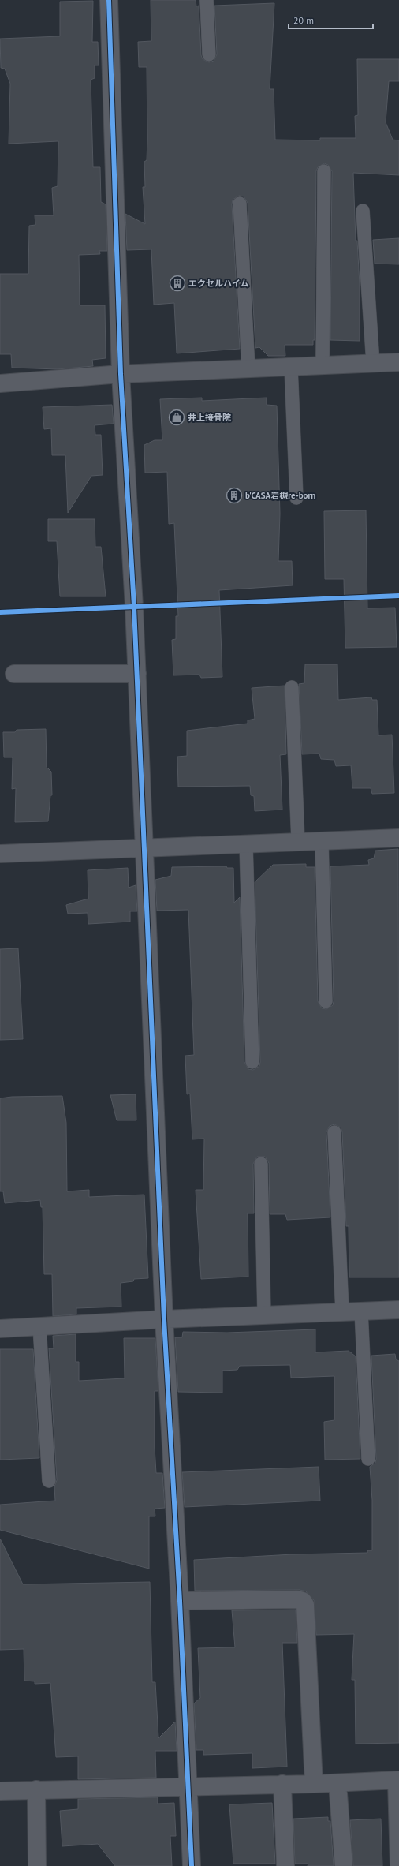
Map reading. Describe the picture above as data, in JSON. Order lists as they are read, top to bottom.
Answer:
{
  "places": {
    "building": ["エクセルハイム", "b'CASA岩槻re-born"],
    "shop": ["井上接骨院"]
  },
  "scale_bar": "20 m"
}
